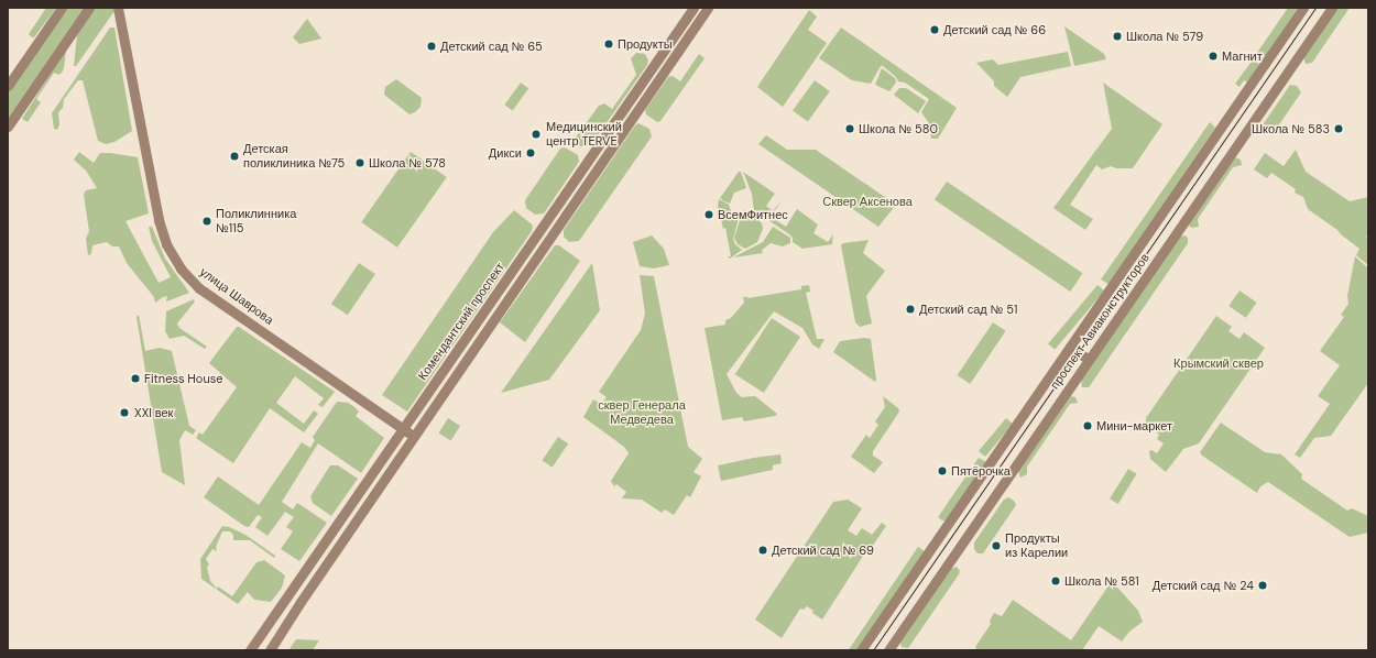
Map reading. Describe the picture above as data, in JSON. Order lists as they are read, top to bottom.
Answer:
{
  "streets": {
    "street": ["улица Шаврова", "Комендантский проспект", "проспект Авиаконструкторов"]
  },
  "crossings": [
    ["улица Шаврова", "Комендантский проспект"]
  ],
  "parks": ["Сквер Аксенова", "Крымский сквер", "сквер Генерала Медведева"],
  "places": [
    "Детский сад № 66",
    "Школа № 579",
    "Продукты",
    "Детский сад № 65",
    "Магнит",
    "Школа № 580",
    "Школа № 583",
    "Медицинский центр TERVE",
    "Дикси",
    "Детская поликлиника №75",
    "Школа № 578",
    "ВсемФитнес",
    "Поликлинника №115",
    "Детский сад № 51",
    "Fitness House",
    "XXI век",
    "Мини-маркет",
    "Пятёрочка",
    "Продукты из Карелии",
    "Детский сад № 69",
    "Школа № 581",
    "Детский сад № 24"
  ]
}
